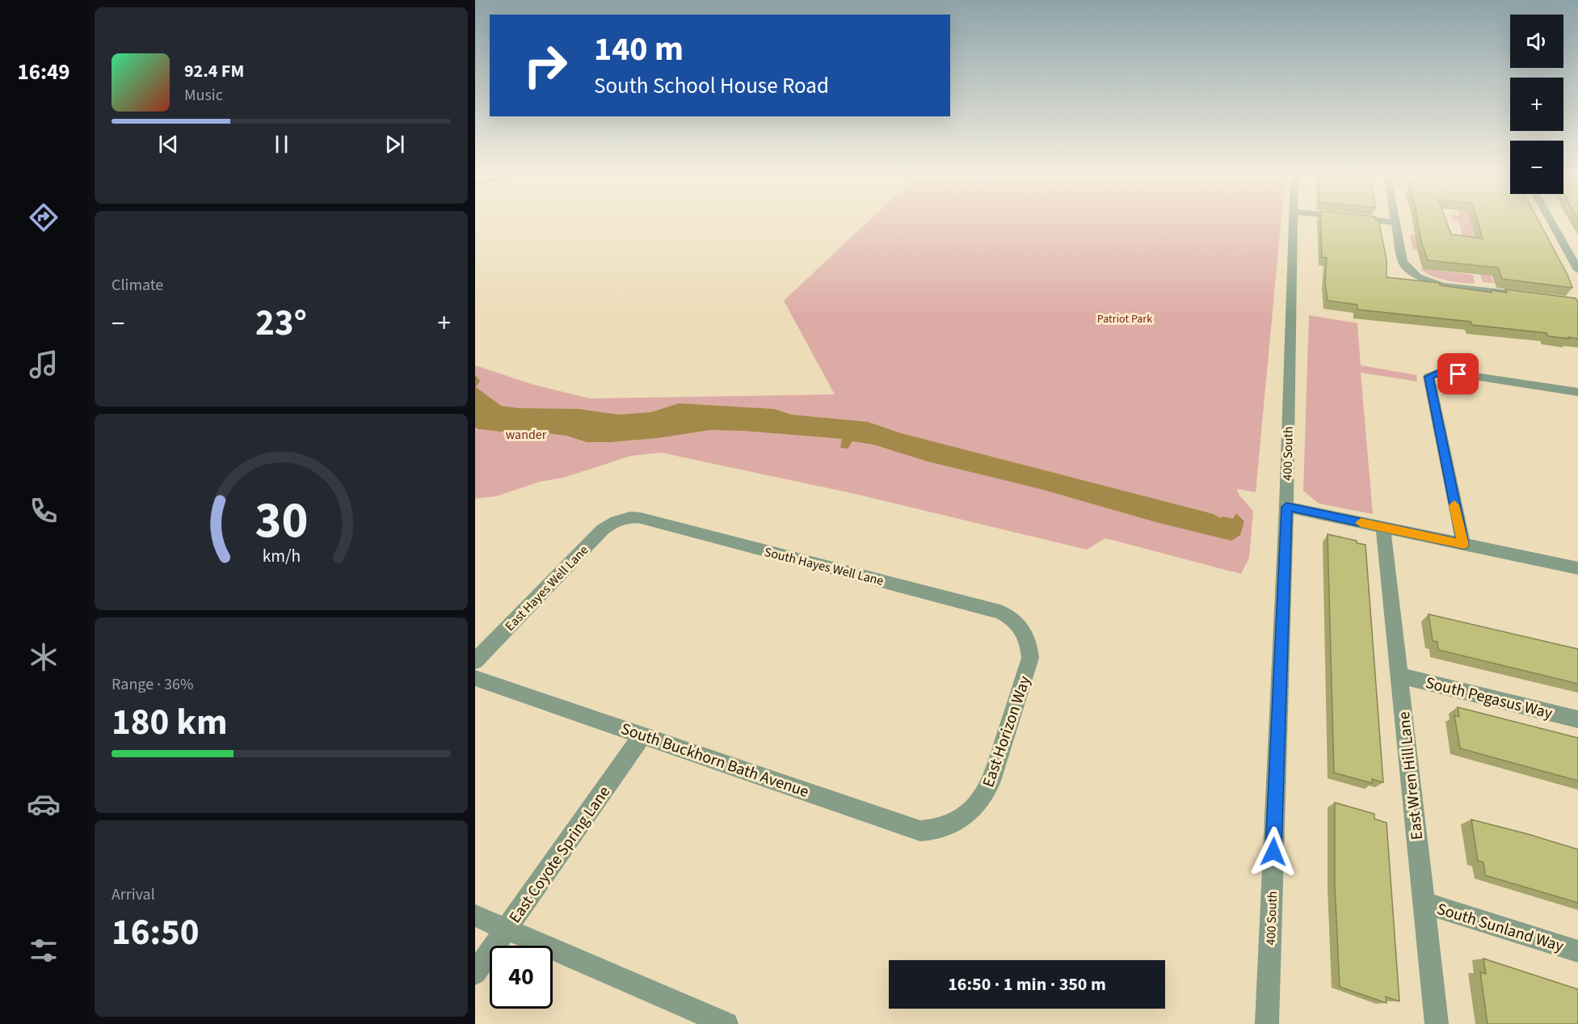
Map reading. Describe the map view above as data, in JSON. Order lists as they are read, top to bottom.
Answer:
{
  "streets": {
    "street": [
      "400 South",
      "South Hayes Well Lane",
      "East Hayes Well Lane",
      "South Pegasus Way",
      "East Horizon Way",
      "South Buckhorn Bath Avenue",
      "East Wren Hill Lane",
      "East Coyote Spring Lane",
      "South Sunland Way"
    ]
  },
  "crossings": [
    ["South Hayes Well Lane", "East Hayes Well Lane"],
    ["South Hayes Well Lane", "East Horizon Way"],
    ["South Pegasus Way", "East Wren Hill Lane"],
    ["East Horizon Way", "South Buckhorn Bath Avenue"],
    ["South Buckhorn Bath Avenue", "East Coyote Spring Lane"],
    ["East Wren Hill Lane", "South Sunland Way"]
  ],
  "parks": ["Patriot Park", "wander"],
  "page": {
    "tabs": "16:49",
    "map_buttons": ["+", "−"],
    "turn": ["140 m", "South School House Road"],
    "song": ["92.4 FM", "Music"],
    "tile": [
      "Climate",
      ["Range · 36%", "180 km"],
      ["Arrival", "16:50"]
    ],
    "heat": ["−", "23°", "+"],
    "limit": "40",
    "trip": "16:50 · 1 min · 350 m",
    "gauge": ["30", "km/h"]
  }
}
